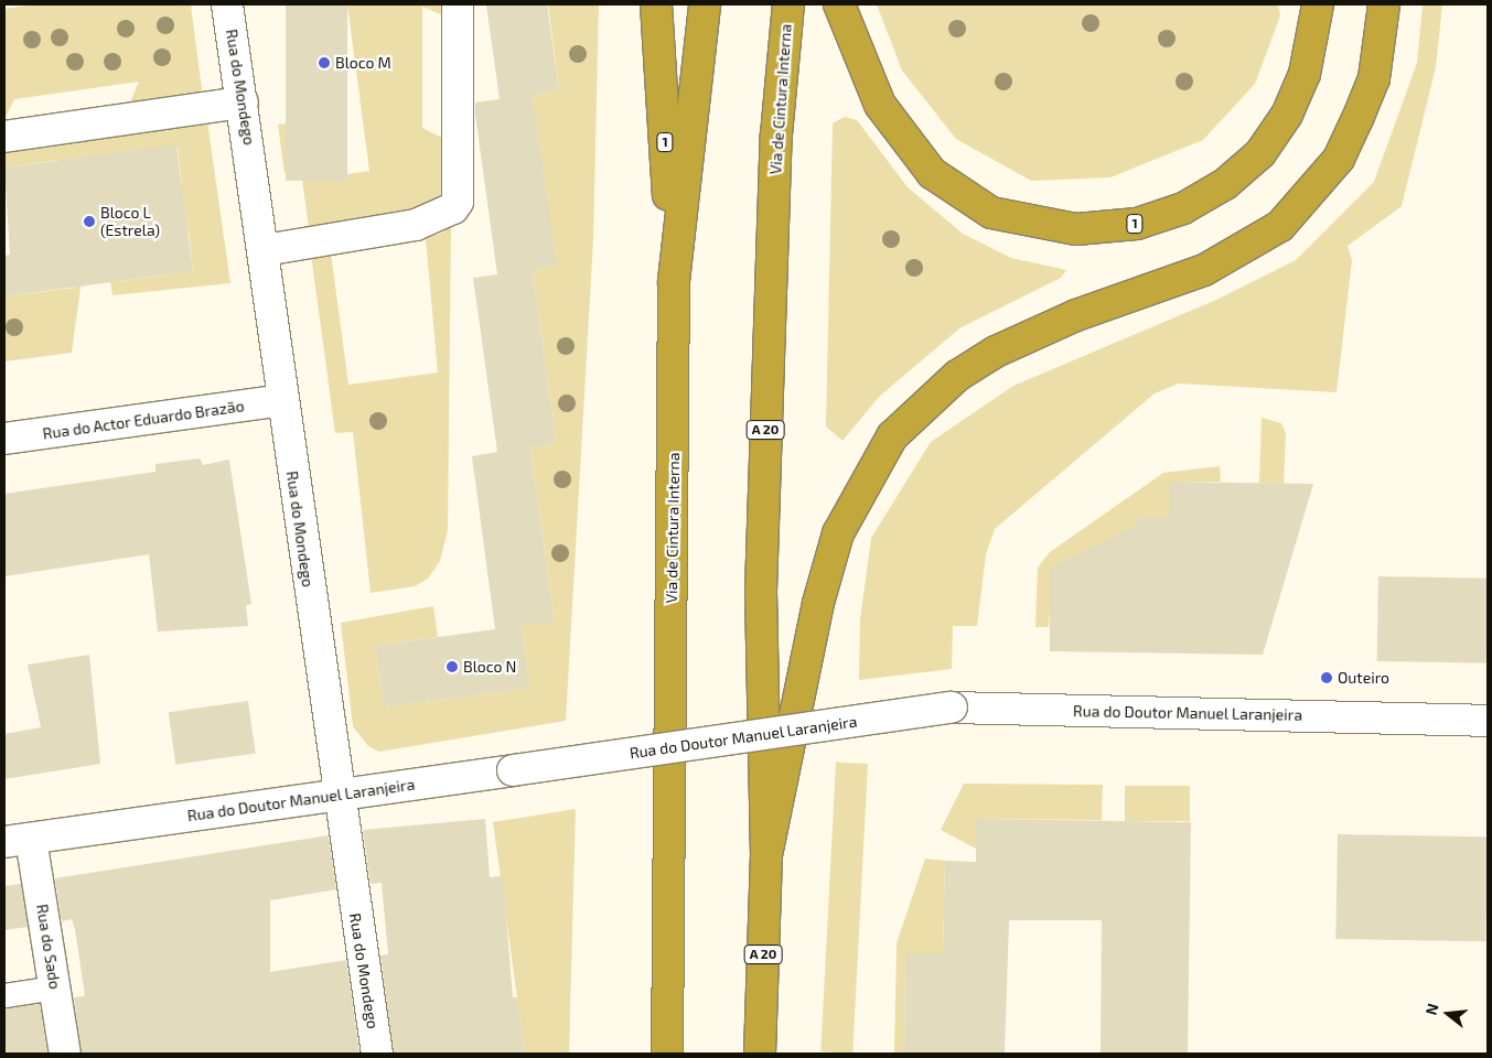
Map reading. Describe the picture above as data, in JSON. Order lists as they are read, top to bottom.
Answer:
{
  "streets": {
    "highway": ["Via de Cintura Interna", "1", "A 20"],
    "street": [
      "Rua do Mondego",
      "Rua do Actor Eduardo Brazão",
      "Rua do Doutor Manuel Laranjeira",
      "Rua do Sado"
    ]
  },
  "crossings": [
    ["Rua do Mondego", "Rua do Actor Eduardo Brazão"],
    ["Rua do Mondego", "Rua do Doutor Manuel Laranjeira"],
    ["Via de Cintura Interna", "1"],
    ["Rua do Doutor Manuel Laranjeira", "Rua do Sado"]
  ],
  "places": [
    "Bloco M",
    "Bloco L (Estrela)",
    "Bloco N",
    "Outeiro"
  ],
  "north": "left"
}
